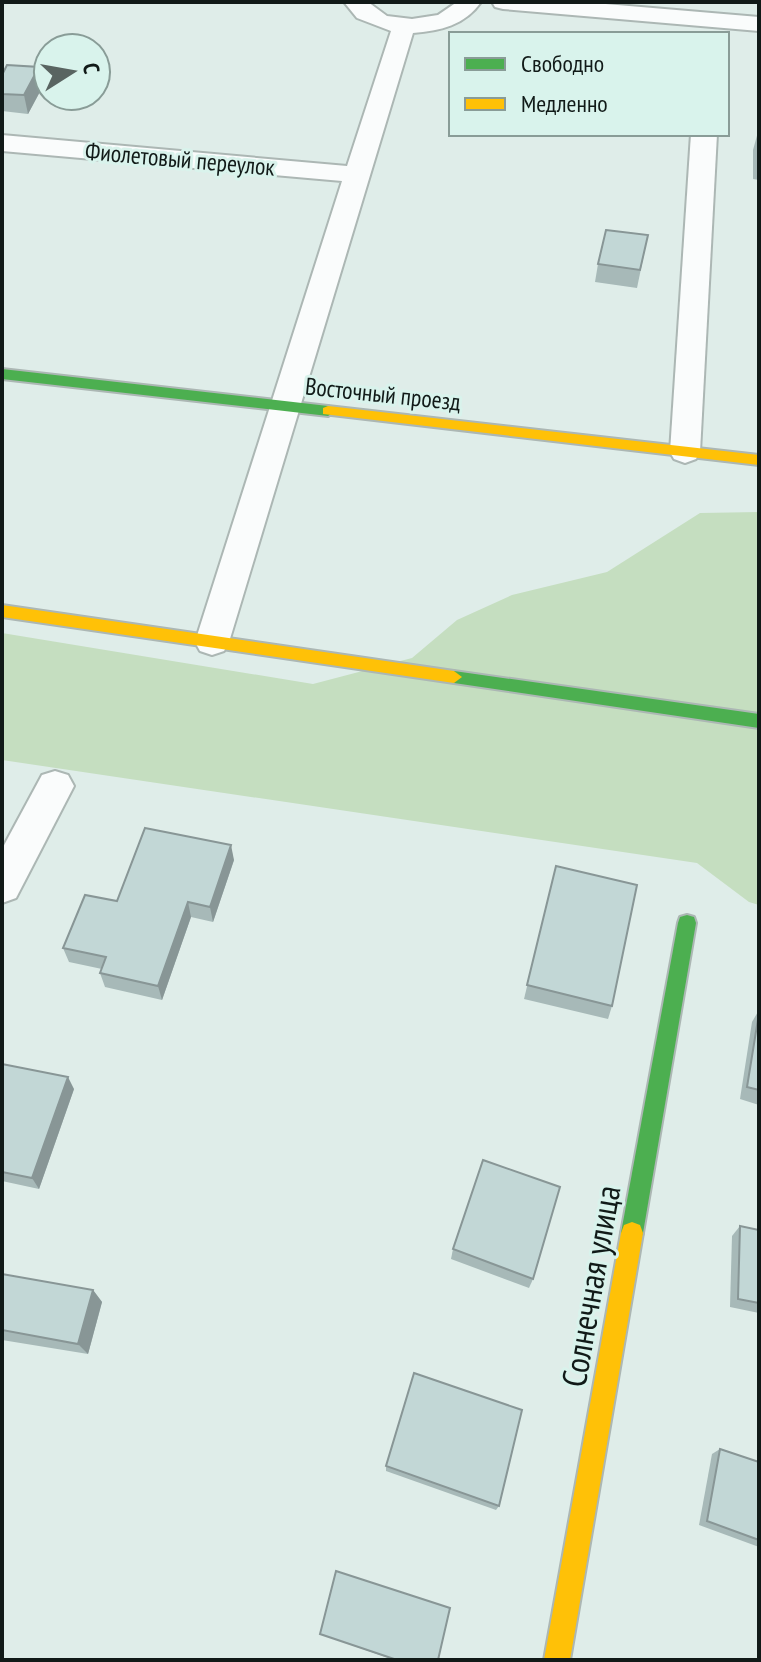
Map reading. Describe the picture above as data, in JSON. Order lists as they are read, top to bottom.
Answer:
{
  "streets": {
    "street": ["Фиолетовый переулок", "Восточный проезд", "Солнечная улица"]
  },
  "legend": ["Свободно", "Медленно"],
  "north": "right"
}
